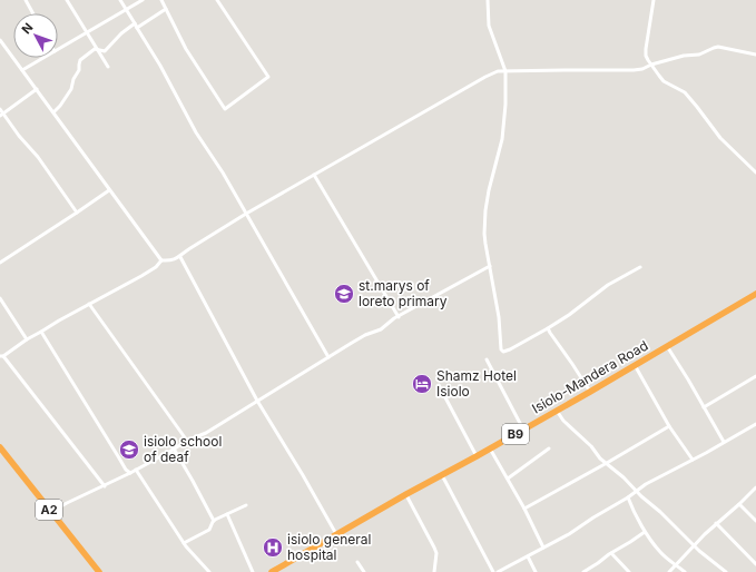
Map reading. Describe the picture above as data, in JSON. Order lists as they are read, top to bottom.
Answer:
{
  "streets": {
    "highway": ["Isiolo-Mandera Road", "B9", "A2"]
  },
  "places": {
    "school or university": ["st.marys of loreto primary", "isiolo school of deaf"],
    "hotel": ["Shamz Hotel Isiolo"],
    "hospital": ["isiolo general hospital"]
  },
  "north": "top left"
}
